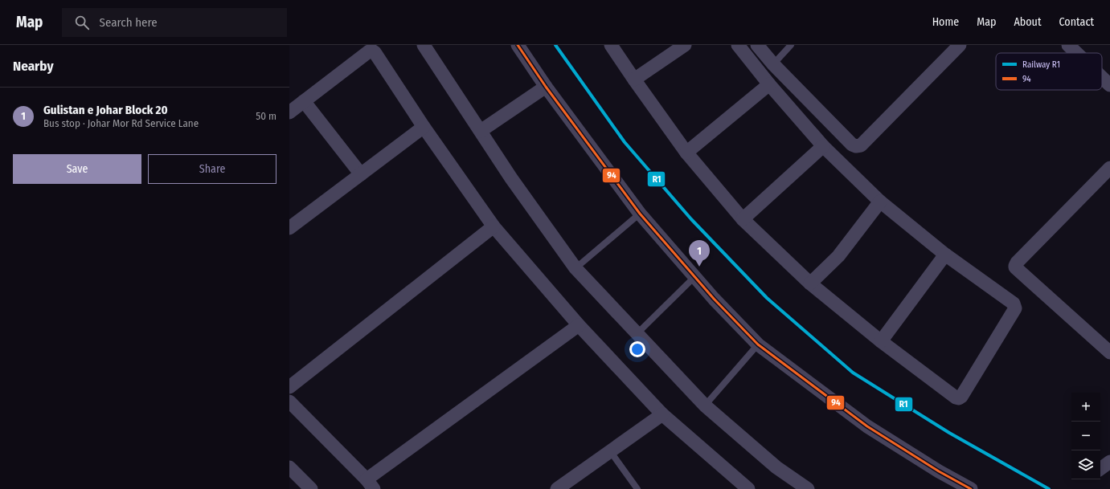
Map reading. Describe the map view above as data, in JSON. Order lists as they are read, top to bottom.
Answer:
{
  "lines": ["rail line R1", "transit line 94"],
  "legend": ["Railway R1", "94"],
  "page": {
    "header": "Map",
    "search": "Search here",
    "nav": [
      "Home",
      "Map",
      "About",
      "Contact"
    ],
    "heading": "Nearby",
    "list": [
      {
        "mark": "1",
        "name": "Gulistan e Johar Block 20",
        "note": "Bus stop · Johar Mor Rd Service Lane",
        "value": "50 m"
      }
    ],
    "buttons": ["Save", "Share"],
    "pins": "1",
    "map_buttons": ["+", "−"]
  }
}
